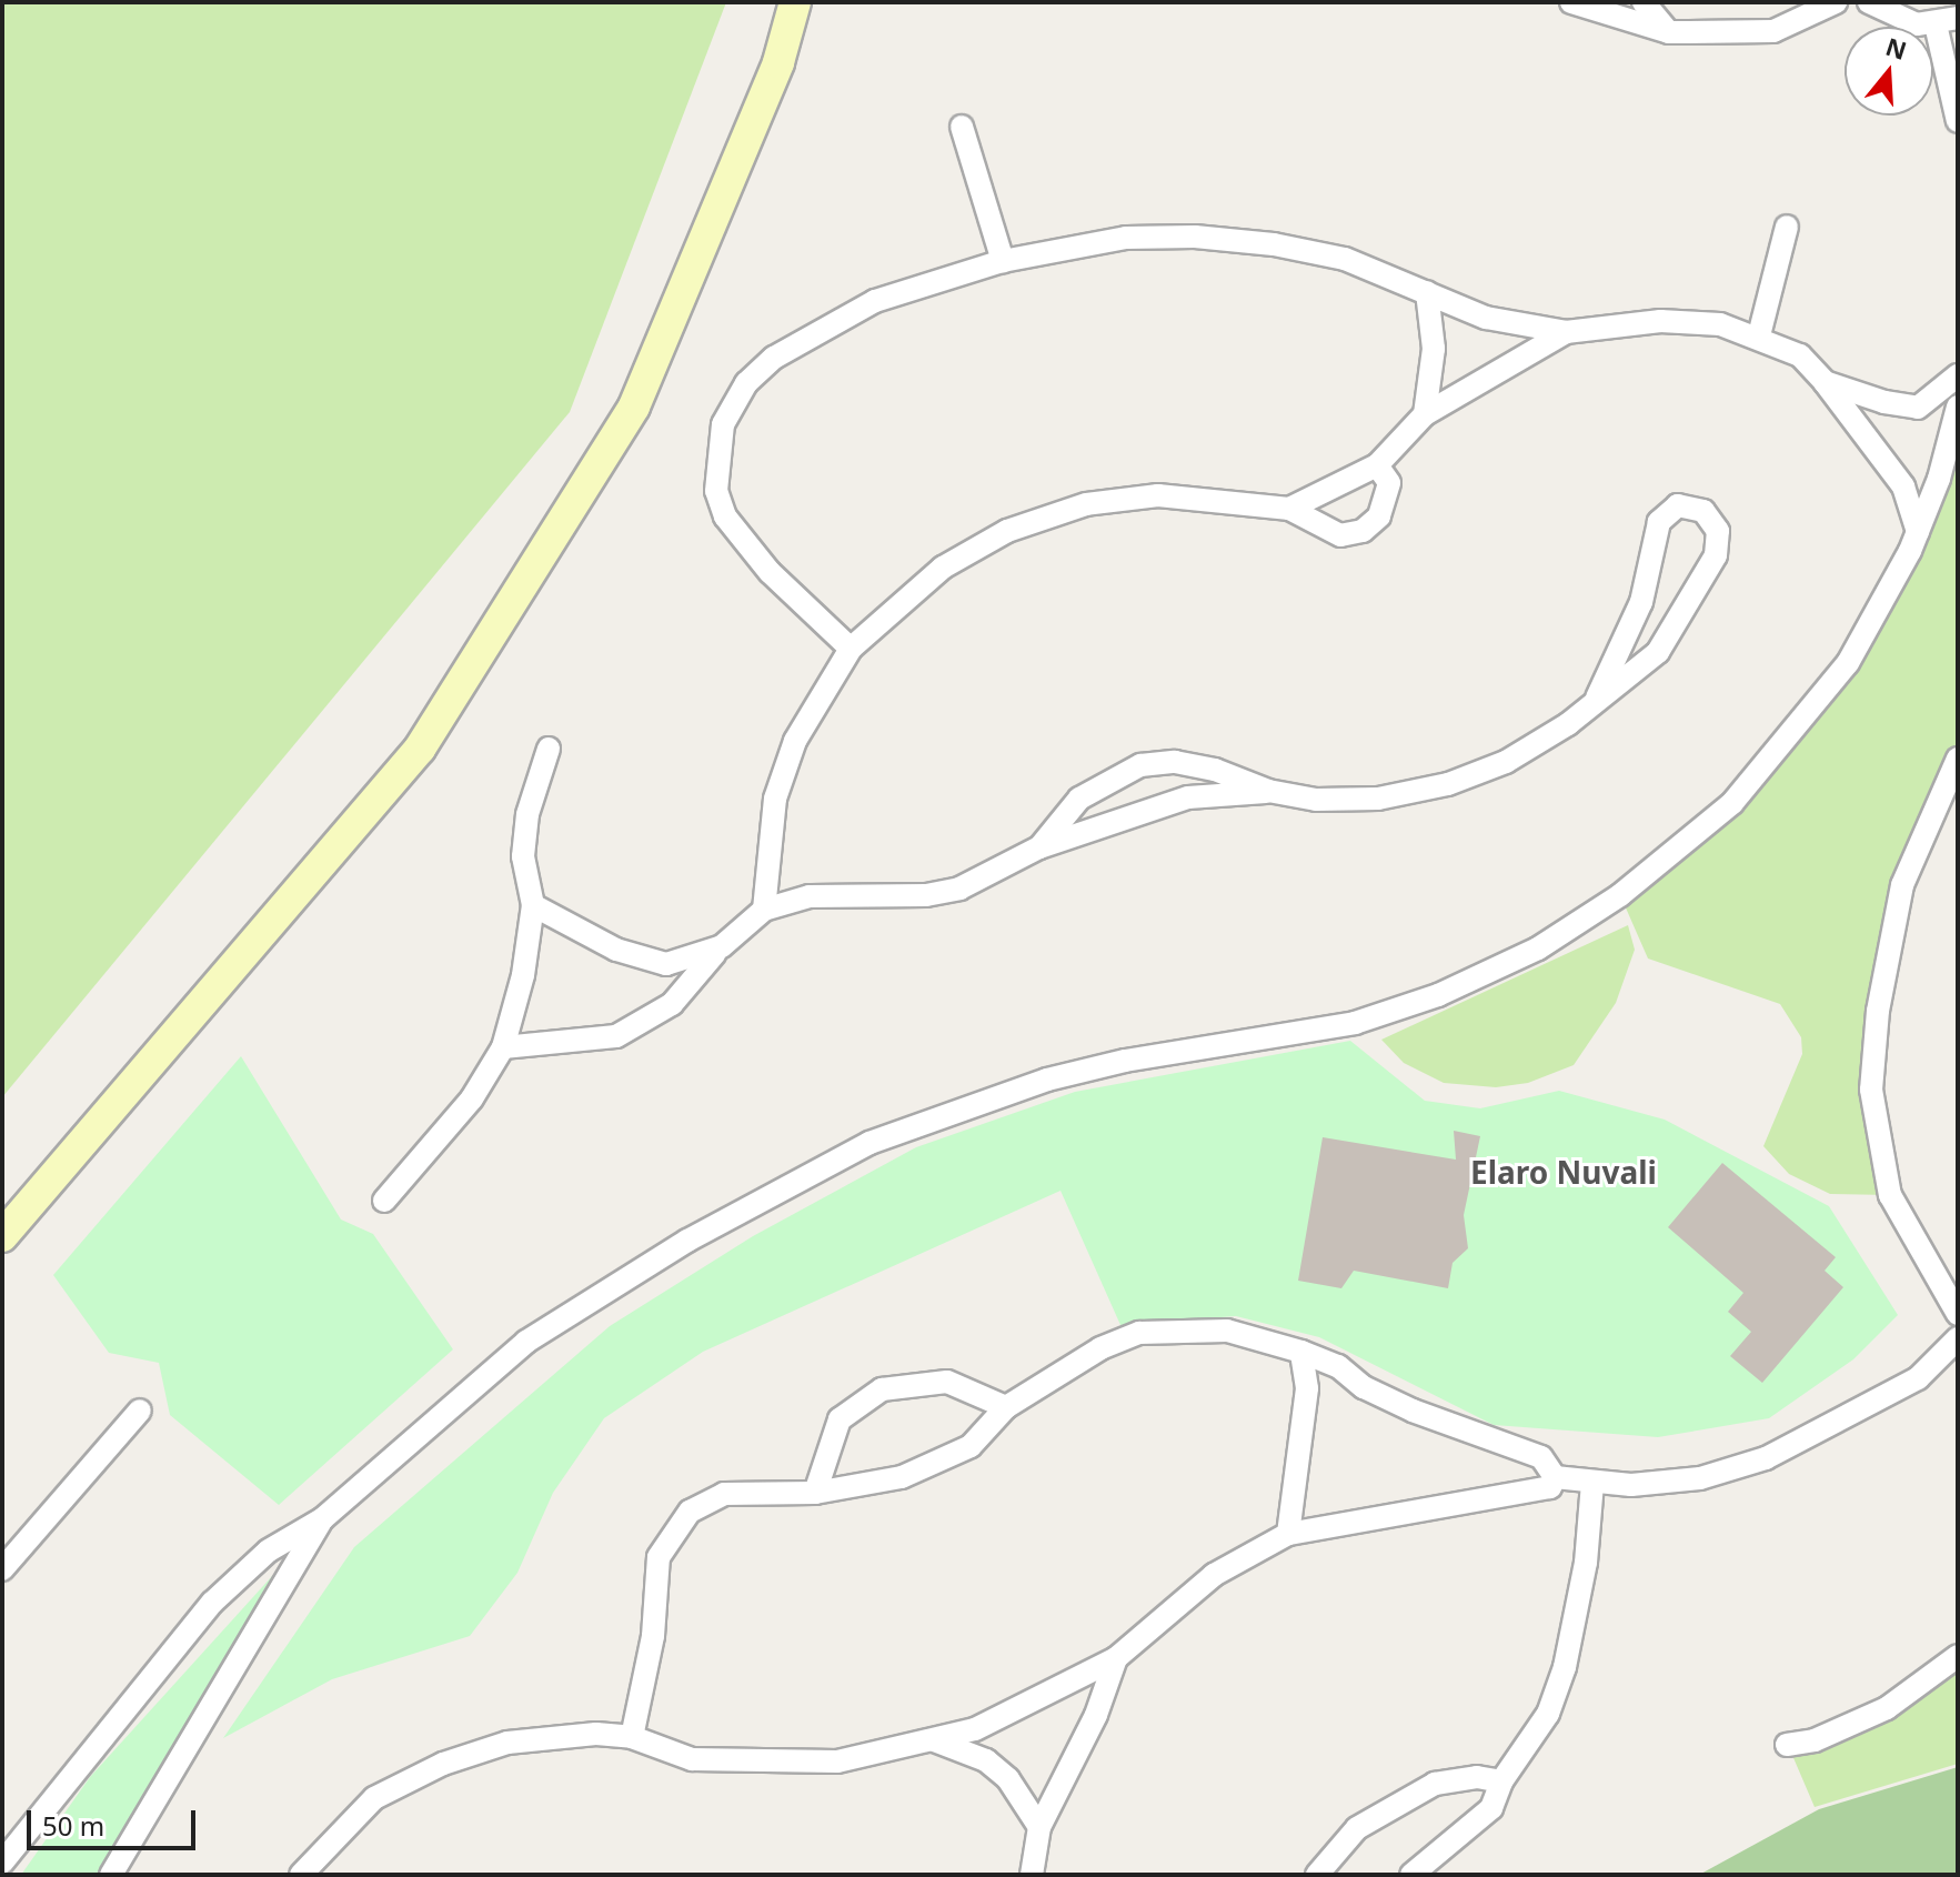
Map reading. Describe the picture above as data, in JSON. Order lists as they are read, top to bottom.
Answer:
{
  "districts": ["Elaro Nuvali"],
  "scale_bar": "50 m",
  "north": "top"
}
